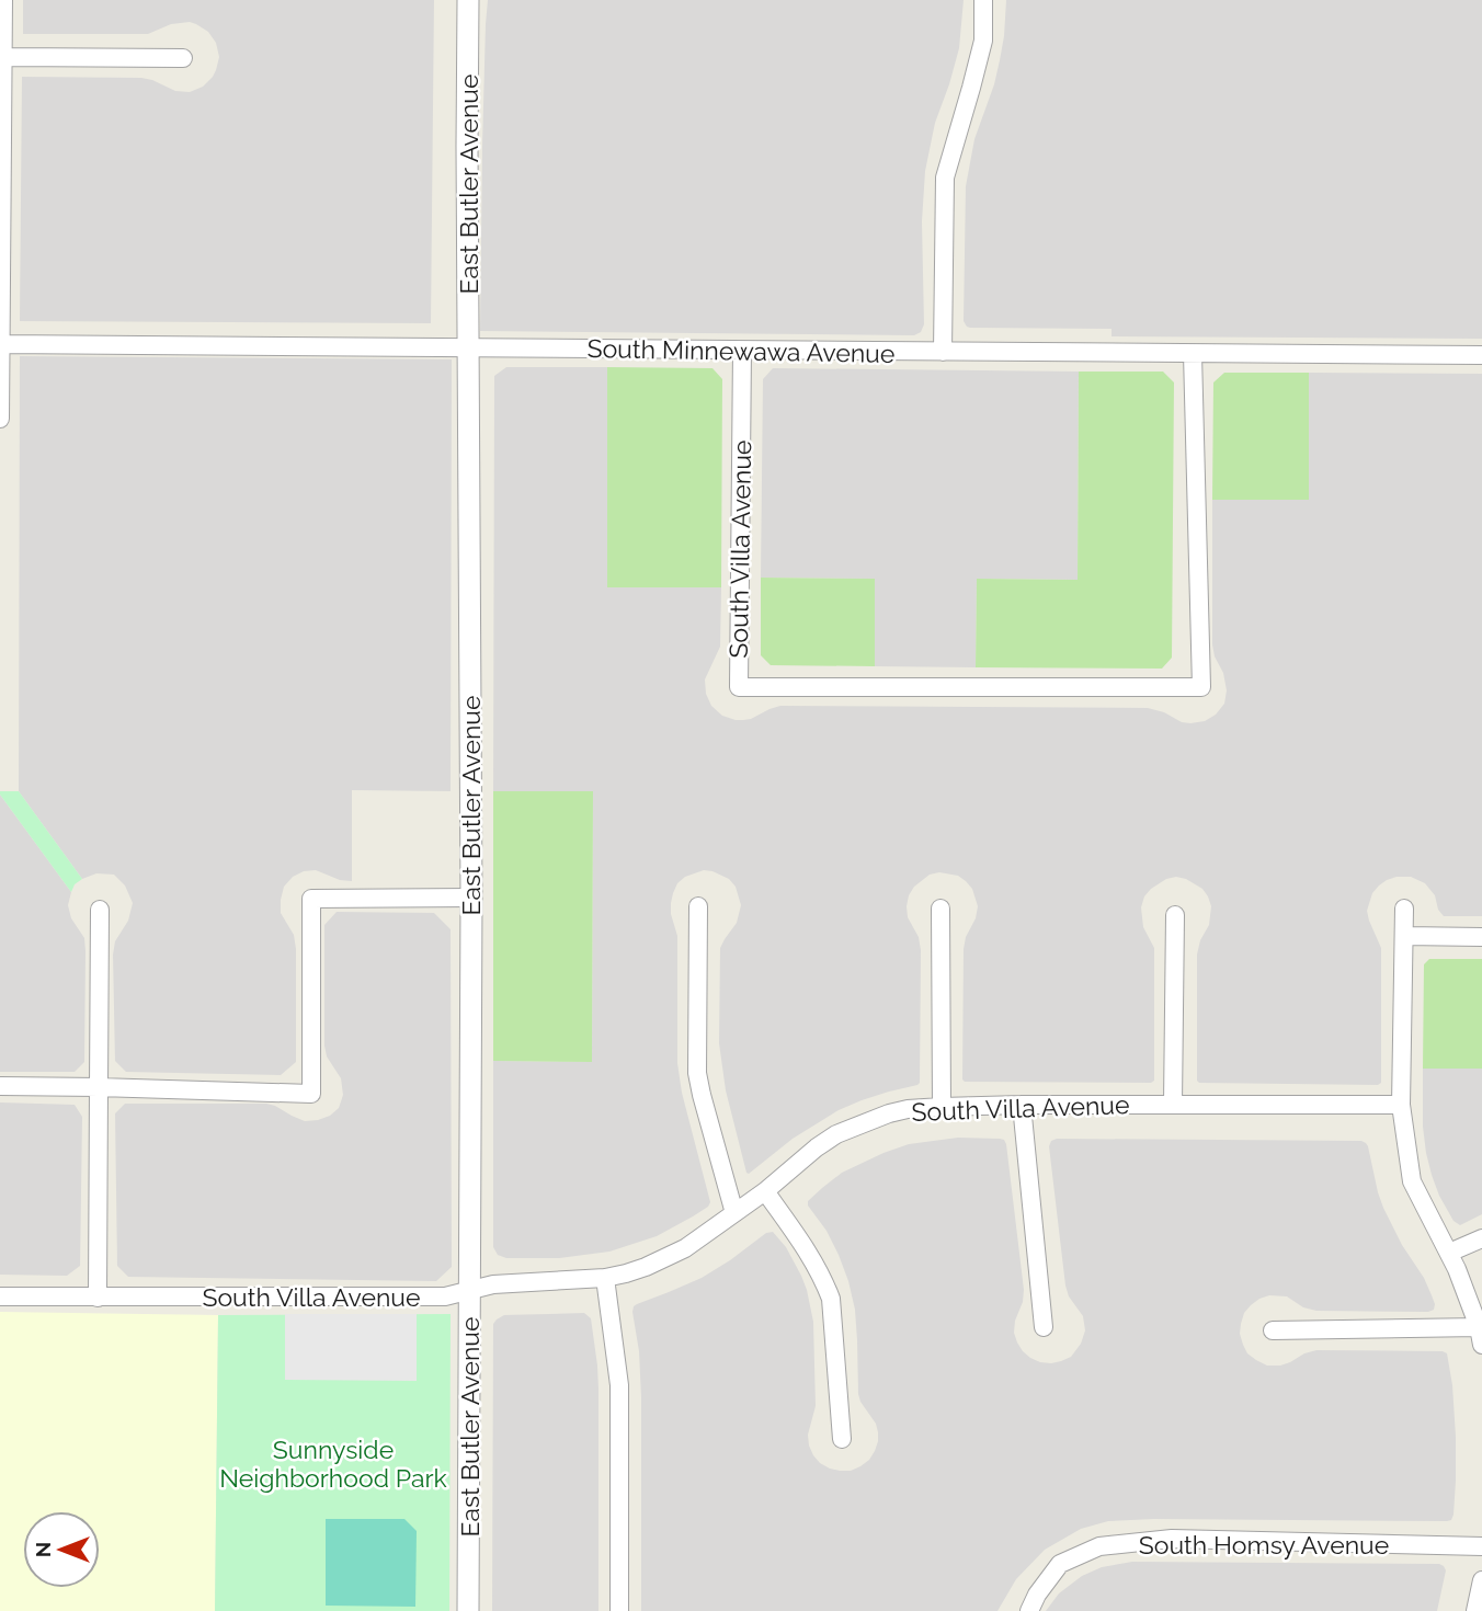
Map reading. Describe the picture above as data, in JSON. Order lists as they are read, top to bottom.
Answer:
{
  "streets": {
    "street": [
      "East Butler Avenue",
      "South Minnewawa Avenue",
      "South Villa Avenue",
      "South Homsy Avenue"
    ]
  },
  "crossings": [
    ["East Butler Avenue", "South Minnewawa Avenue"],
    ["East Butler Avenue", "South Villa Avenue"],
    ["South Minnewawa Avenue", "South Villa Avenue"]
  ],
  "parks": ["Sunnyside Neighborhood Park"],
  "north": "left"
}
